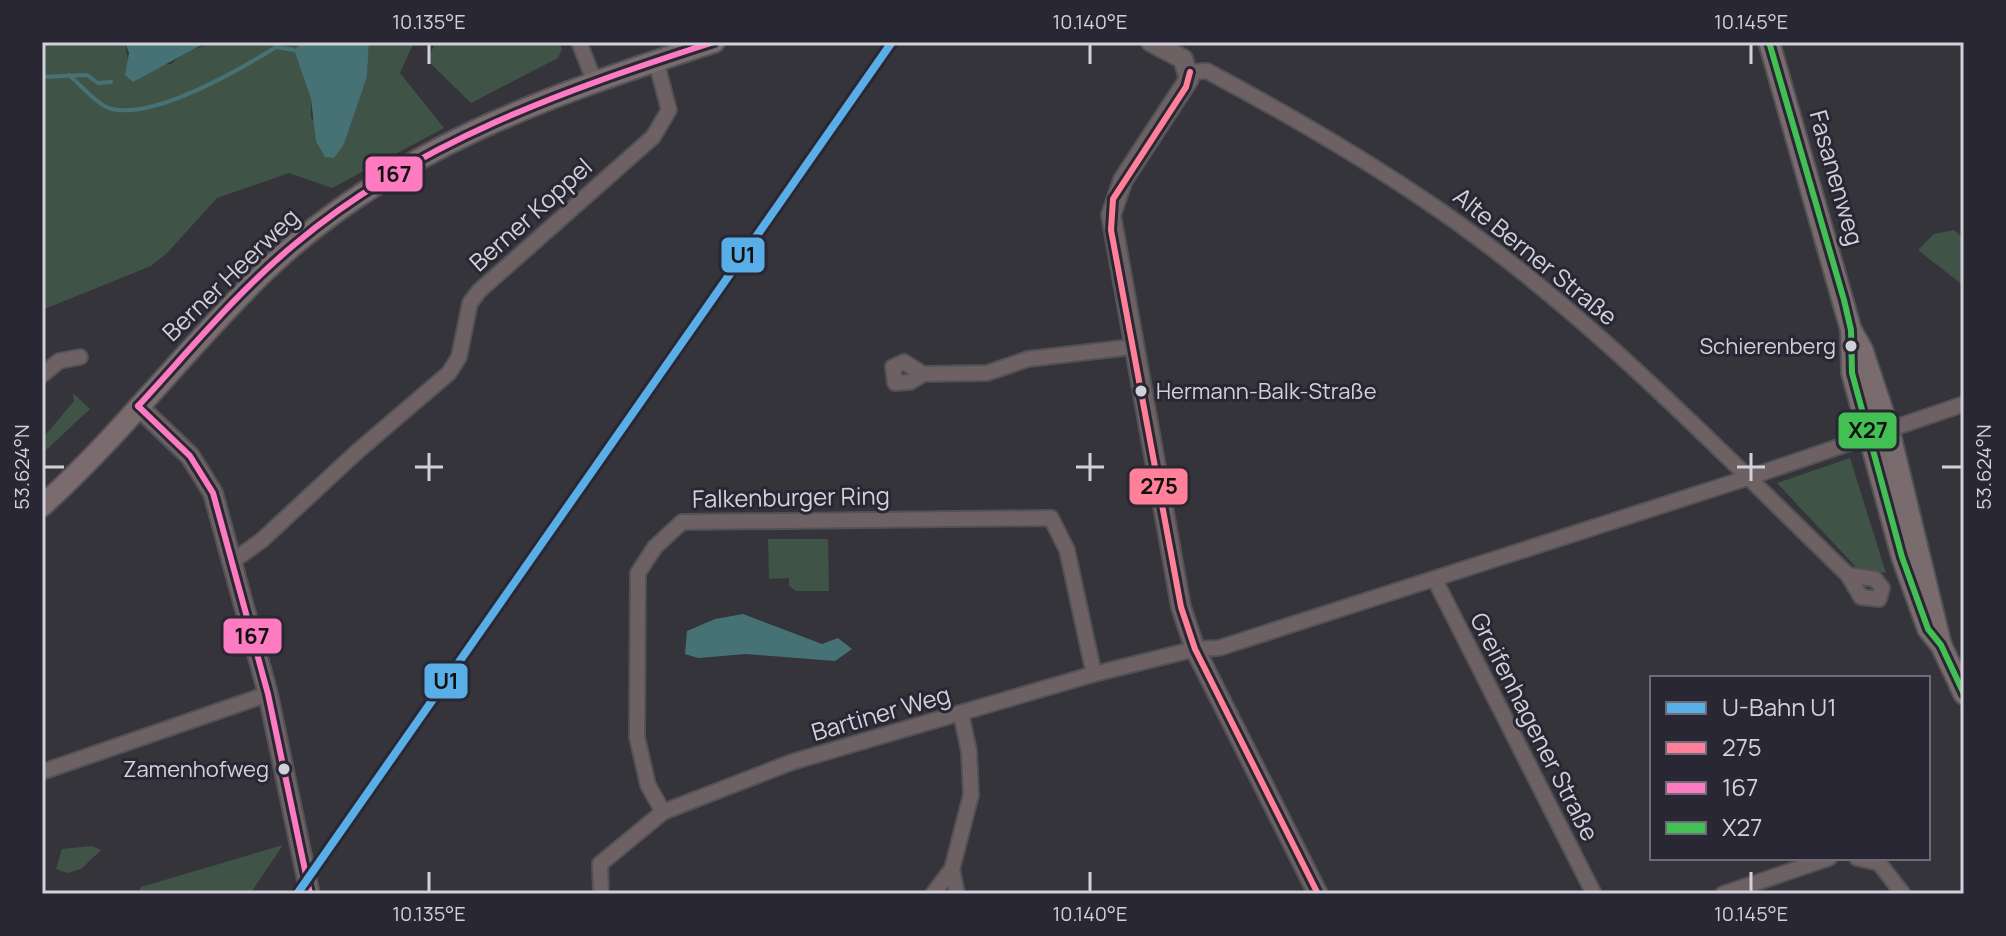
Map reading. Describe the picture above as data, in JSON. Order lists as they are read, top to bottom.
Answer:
{
  "streets": {
    "main road": ["Fasanenweg", "Berner Heerweg"],
    "street": [
      "Berner Koppel",
      "Alte Berner Straße",
      "Falkenburger Ring",
      "Bartiner Weg",
      "Greifenhagener Straße"
    ]
  },
  "crossings": [
    ["Berner Koppel", "Berner Heerweg"],
    ["Falkenburger Ring", "Bartiner Weg"]
  ],
  "places": ["Schierenberg", "Hermann-Balk-Straße", "Zamenhofweg"],
  "lines": [
    "metro line U1",
    "transit line 167",
    "transit line X27",
    "transit line 275"
  ],
  "legend": [
    "U-Bahn U1",
    "275",
    "167",
    "X27"
  ],
  "coordinates": [
    "10.135°E",
    "10.140°E",
    "10.145°E",
    "53.624°N"
  ]
}
